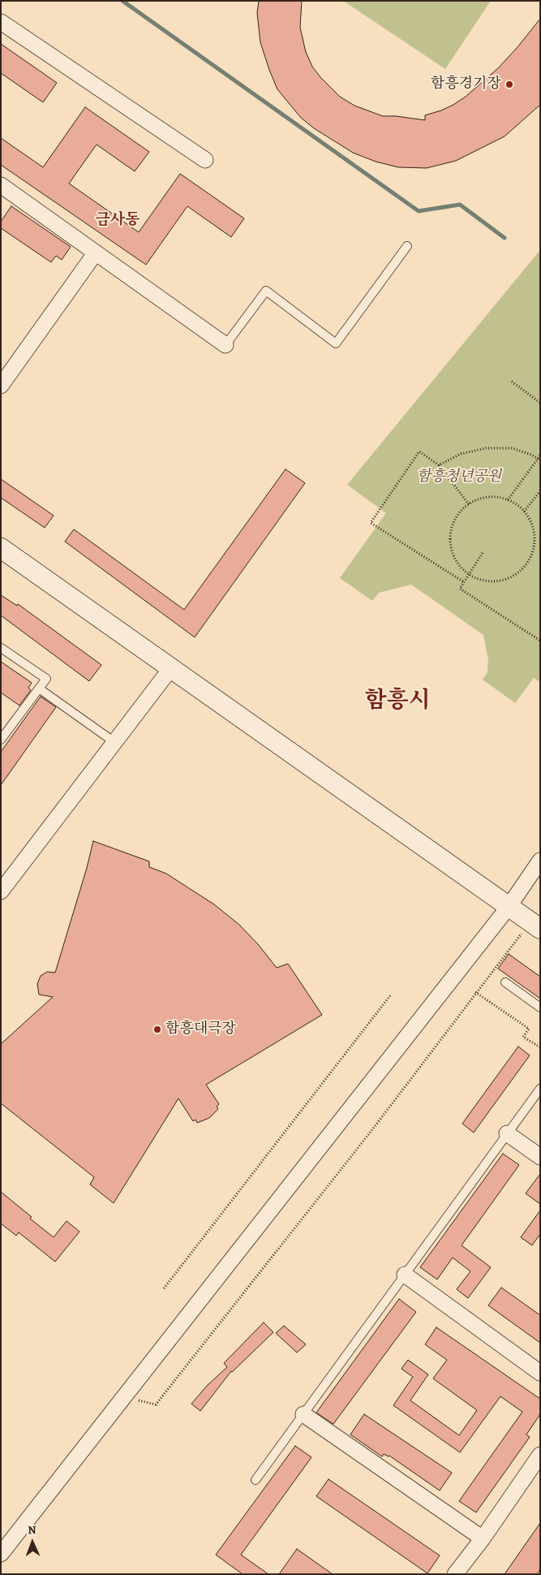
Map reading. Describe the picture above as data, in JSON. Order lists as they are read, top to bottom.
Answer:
{
  "districts": ["금사동", "함흥시"],
  "parks": ["함흥청년공원"],
  "places": ["함흥경기장", "함흥대극장"],
  "north": "top"
}
